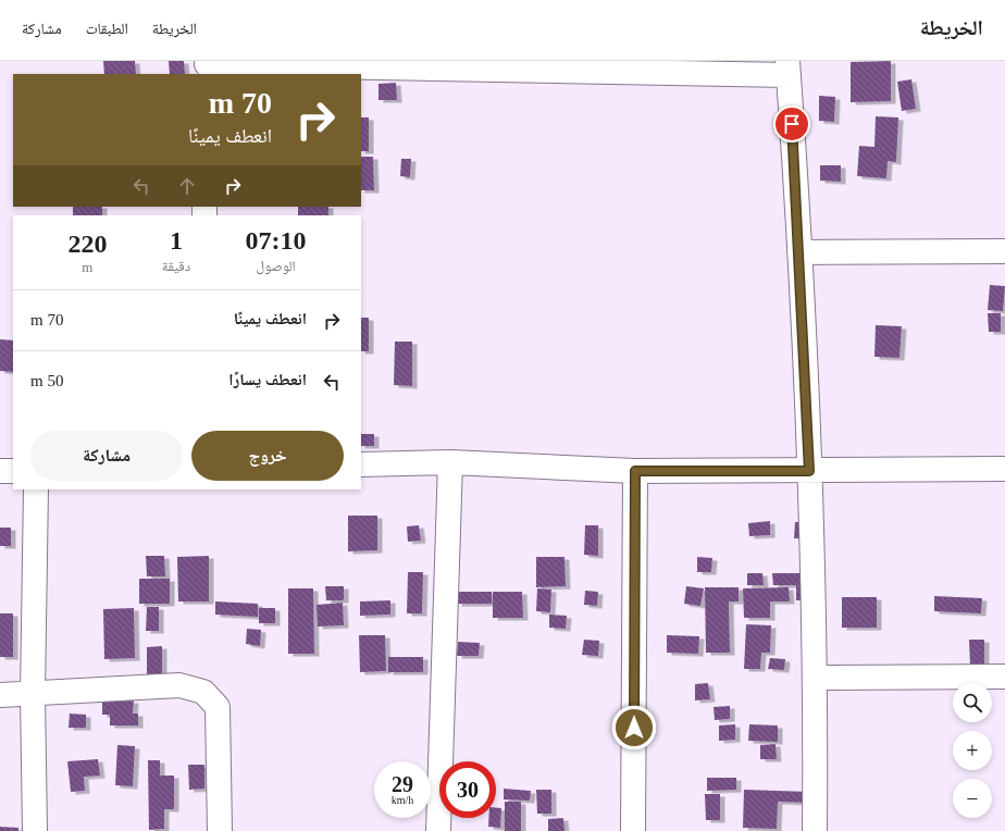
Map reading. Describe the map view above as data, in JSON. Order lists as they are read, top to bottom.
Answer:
{
  "page": {
    "header": "الخريطة",
    "nav": ["الخريطة", "الطبقات", "مشاركة"],
    "turn": ["70 m", "انعطف يمينًا"],
    "eta": [
      "07:10",
      "الوصول",
      "1",
      "دقيقة",
      "220",
      "m"
    ],
    "list": [
      {
        "name": "انعطف يمينًا",
        "value": "70 m"
      },
      {
        "name": "انعطف يسارًا",
        "value": "50 m"
      }
    ],
    "buttons": ["خروج", "مشاركة"],
    "map_buttons": ["+", "−"],
    "speed": "29 km/h",
    "limit": "30"
  }
}
